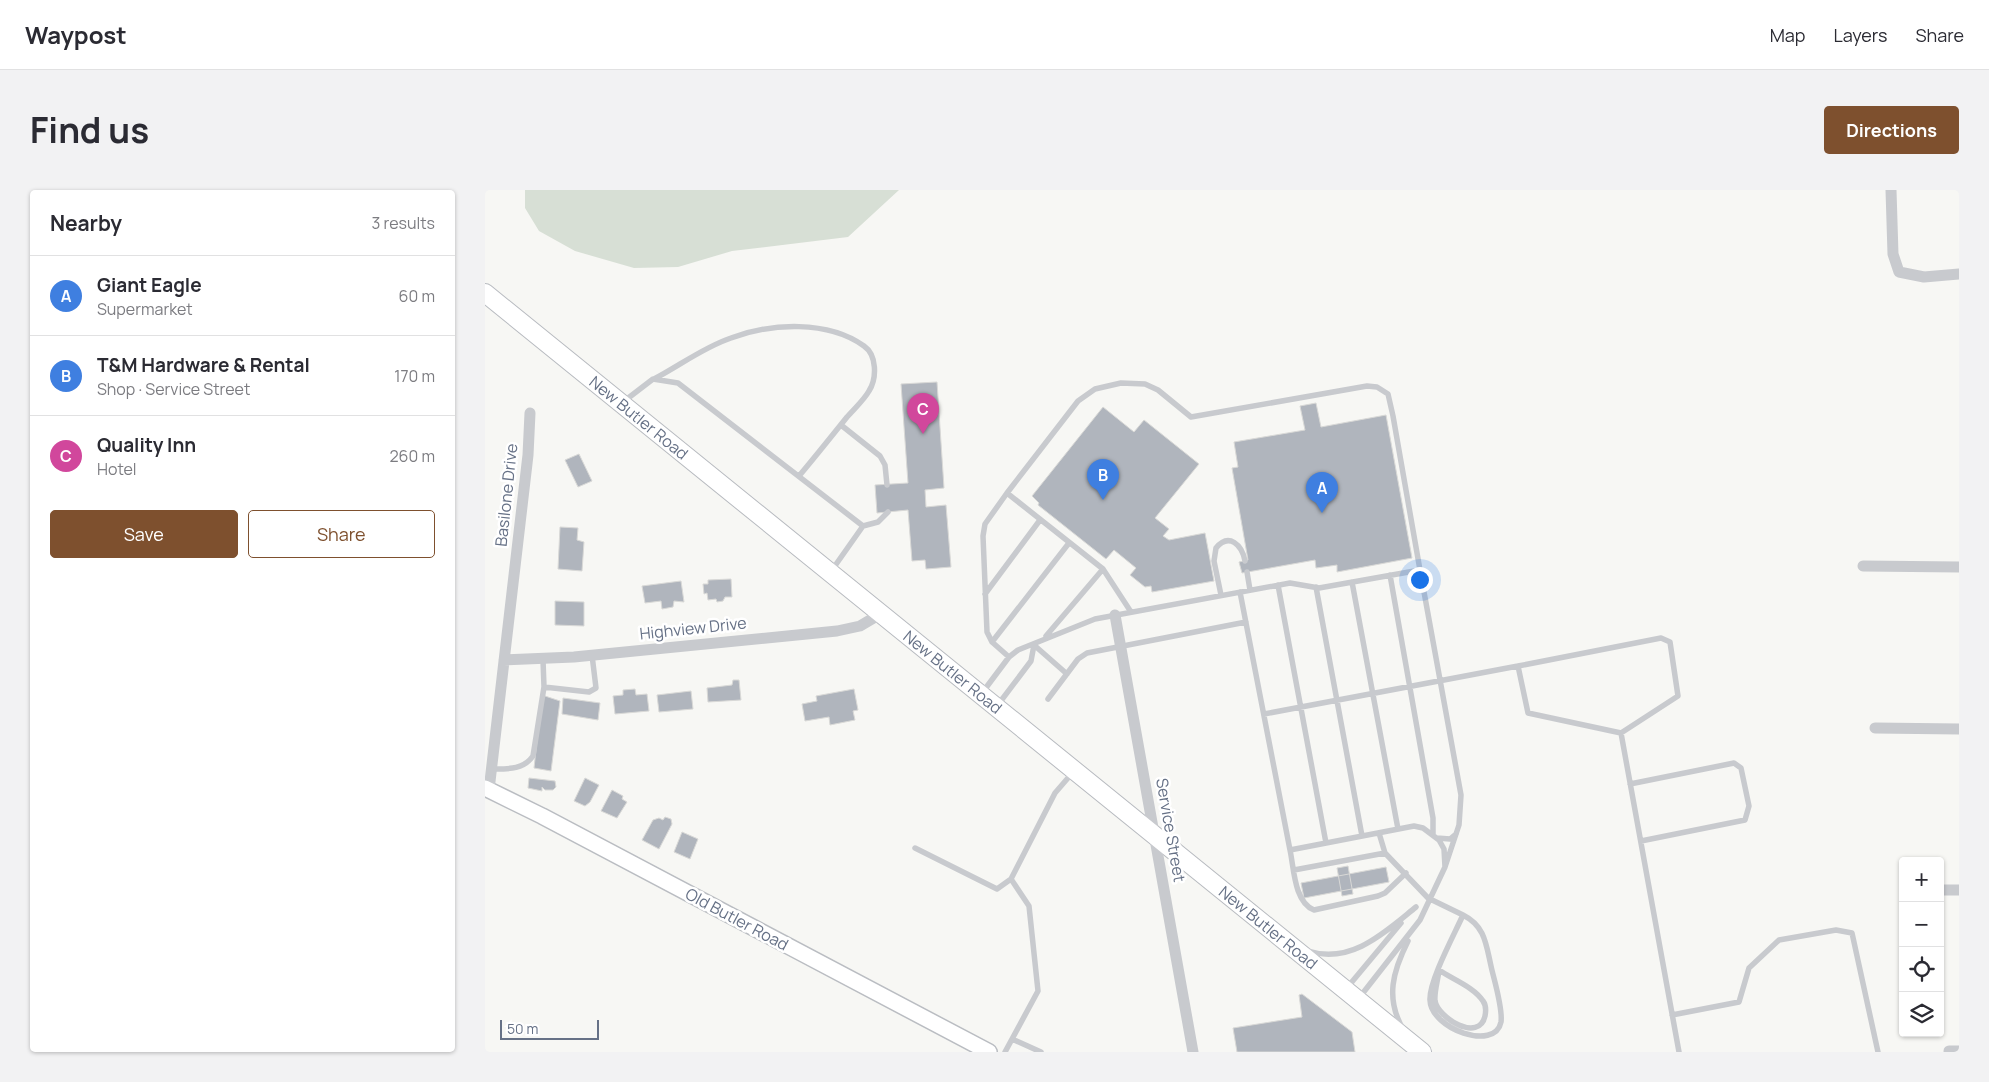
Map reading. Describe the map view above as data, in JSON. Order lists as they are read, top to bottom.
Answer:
{
  "streets": {
    "main road": ["New Butler Road"],
    "street": [
      "Basilone Drive",
      "Highview Drive",
      "Service Street",
      "Old Butler Road"
    ]
  },
  "crossings": [
    ["New Butler Road", "Highview Drive"],
    ["New Butler Road", "Service Street"],
    ["Basilone Drive", "Highview Drive"],
    ["Basilone Drive", "Old Butler Road"]
  ],
  "scale_bar": "50 m",
  "page": {
    "header": "Waypost",
    "nav": ["Map", "Layers", "Share"],
    "title": "Find us",
    "buttons": [
      "Directions",
      ["Save", "Share"]
    ],
    "heading": ["Nearby", "3 results"],
    "list": [
      {
        "mark": "A",
        "name": "Giant Eagle",
        "note": "Supermarket",
        "value": "60 m"
      },
      {
        "mark": "B",
        "name": "T&M Hardware & Rental",
        "note": "Shop · Service Street",
        "value": "170 m"
      },
      {
        "mark": "C",
        "name": "Quality Inn",
        "note": "Hotel",
        "value": "260 m"
      }
    ],
    "pins": ["C", "B", "A"],
    "map_buttons": ["+", "−"],
    "scale": "50 m"
  }
}
